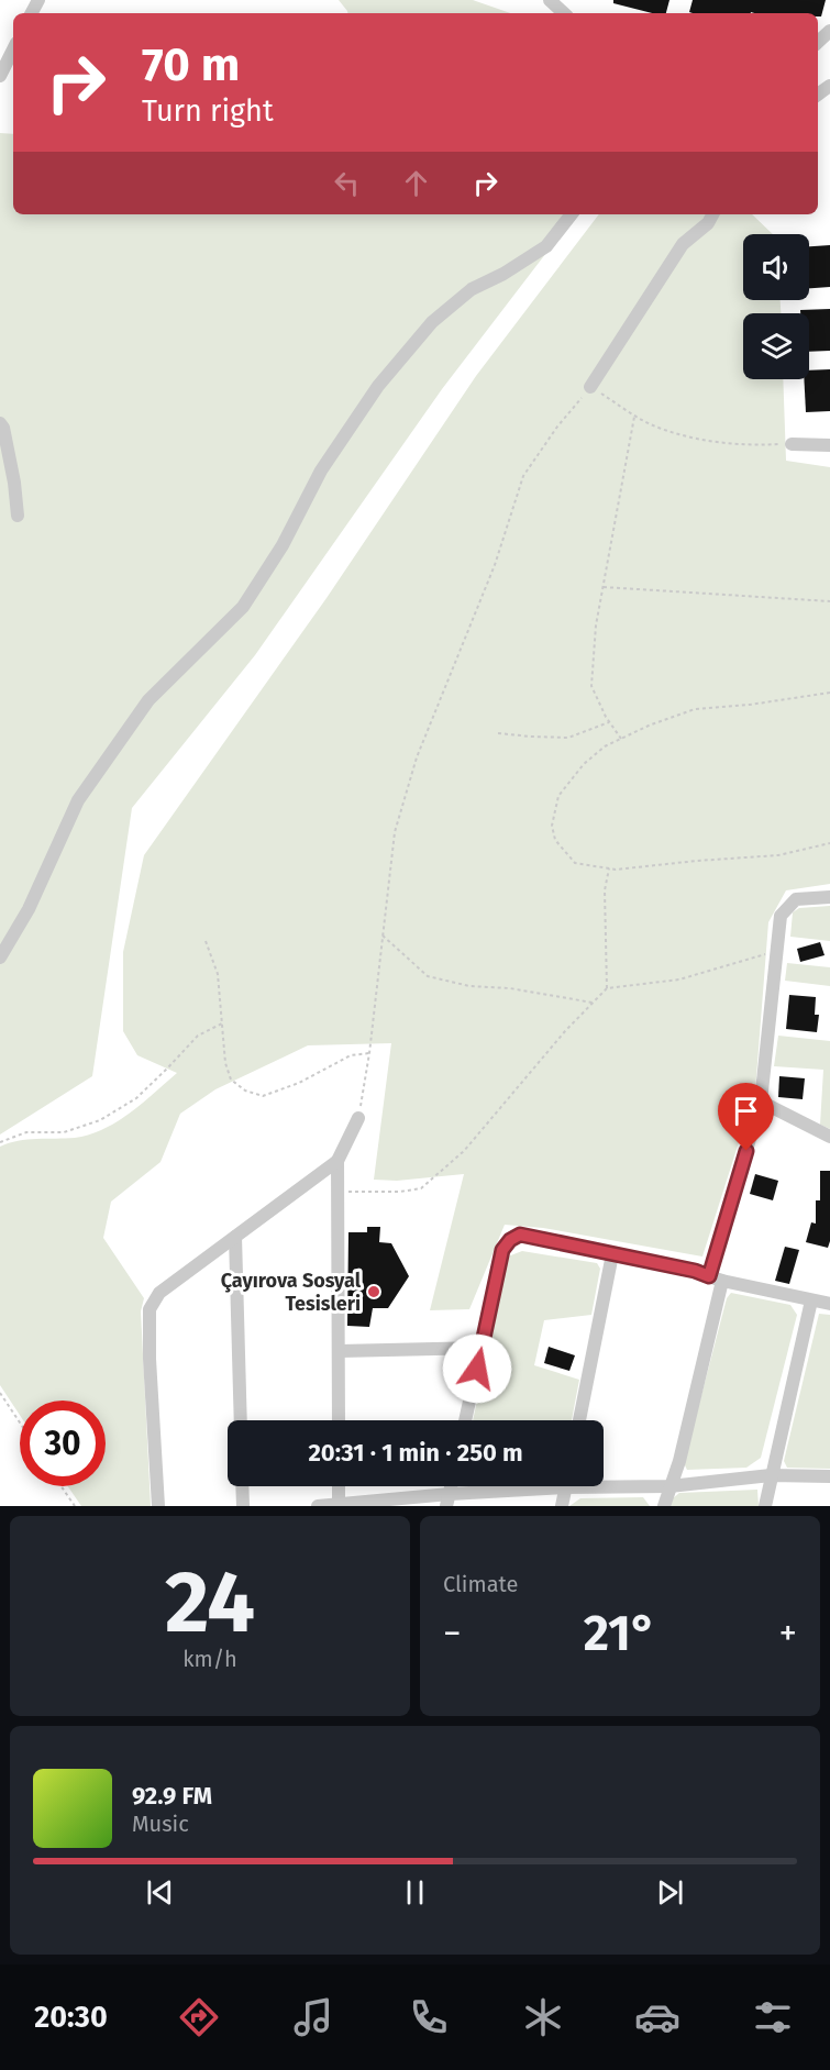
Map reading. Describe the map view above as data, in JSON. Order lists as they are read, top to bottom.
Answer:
{
  "places": ["Çayırova Sosyal Tesisleri"],
  "page": {
    "turn": ["70 m", "Turn right"],
    "limit": "30",
    "trip": "20:31 · 1 min · 250 m",
    "tile": [
      ["24", "km/h"],
      "Climate"
    ],
    "heat": ["−", "21°", "+"],
    "song": ["92.9 FM", "Music"],
    "tabs": "20:30"
  }
}
